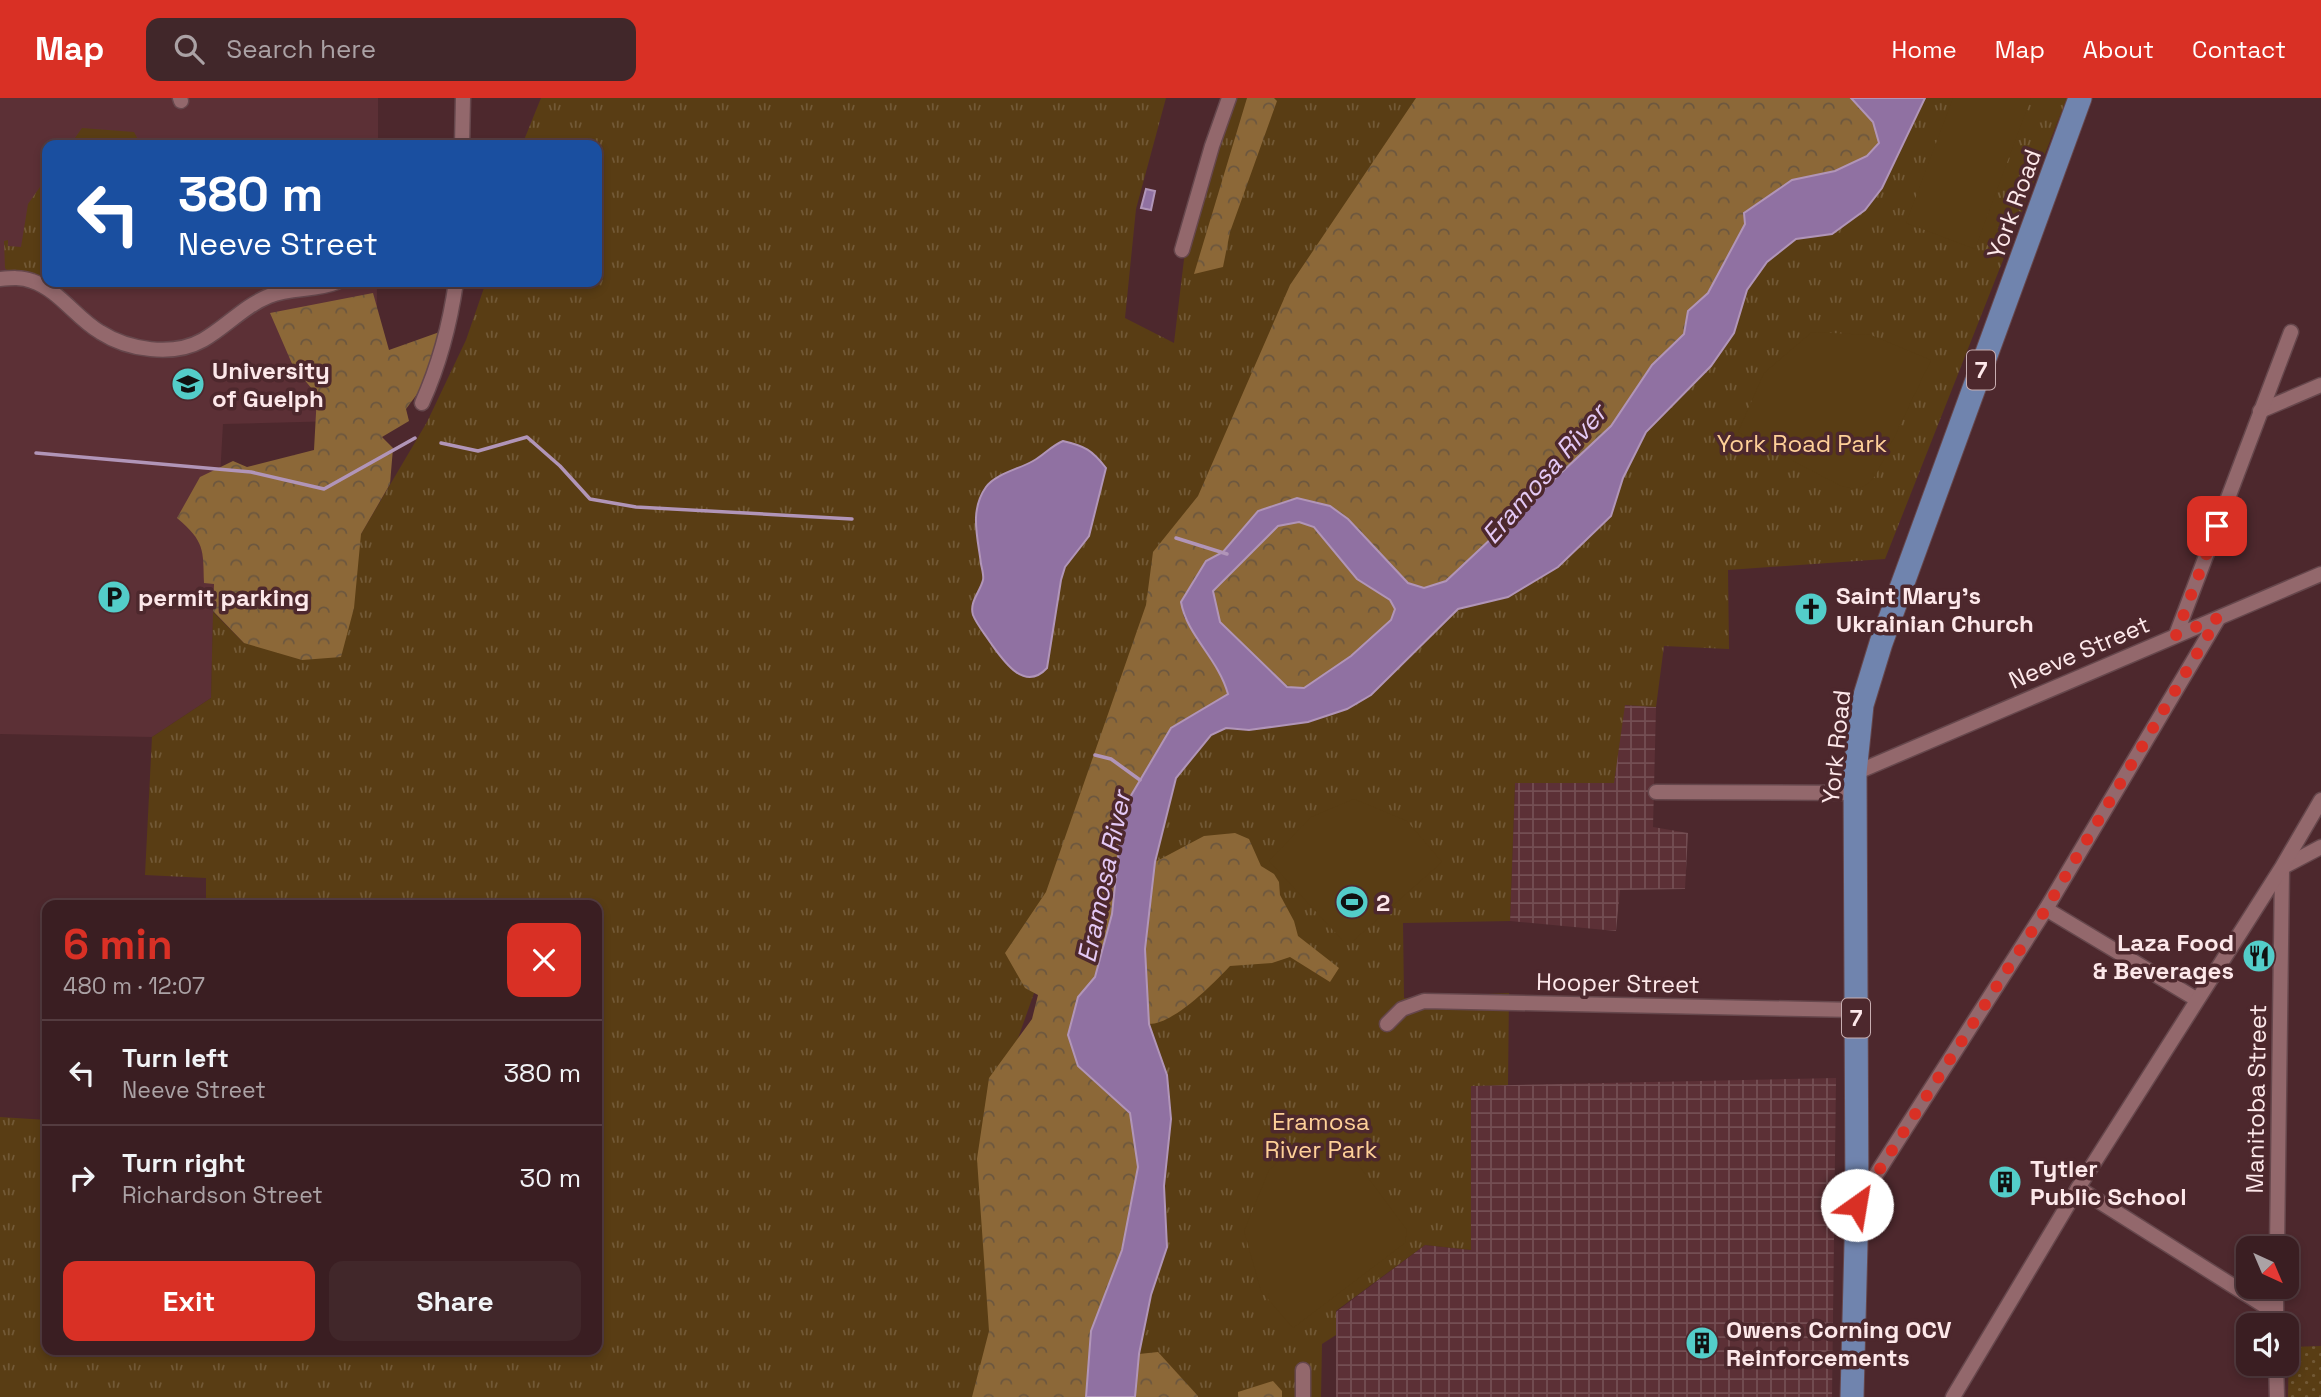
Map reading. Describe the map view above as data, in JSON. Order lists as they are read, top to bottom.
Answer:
{
  "streets": {
    "main road": ["York Road", "7"],
    "street": ["Neeve Street", "Hooper Street", "Manitoba Street"]
  },
  "crossings": [
    ["York Road", "Neeve Street"],
    ["York Road", "Hooper Street"]
  ],
  "water": ["Eramosa River"],
  "parks": ["York Road Park", "Eramosa River Park"],
  "places": {
    "school or university": ["University of Guelph"],
    "parking": ["permit parking"],
    "church": ["Saint Mary's Ukrainian Church"],
    "sports": ["2"],
    "restaurant": ["Laza Food & Beverages"],
    "building": ["Tytler Public School", "Owens Corning OCV Reinforcements"]
  },
  "north": "bottom right",
  "page": {
    "header": "Map",
    "search": "Search here",
    "nav": [
      "Home",
      "Map",
      "About",
      "Contact"
    ],
    "turn": ["380 m", "Neeve Street"],
    "heading": ["6 min", "480 m · 12:07"],
    "list": [
      {
        "name": "Turn left",
        "note": "Neeve Street",
        "value": "380 m"
      },
      {
        "name": "Turn right",
        "note": "Richardson Street",
        "value": "30 m"
      }
    ],
    "buttons": ["Exit", "Share"]
  }
}
